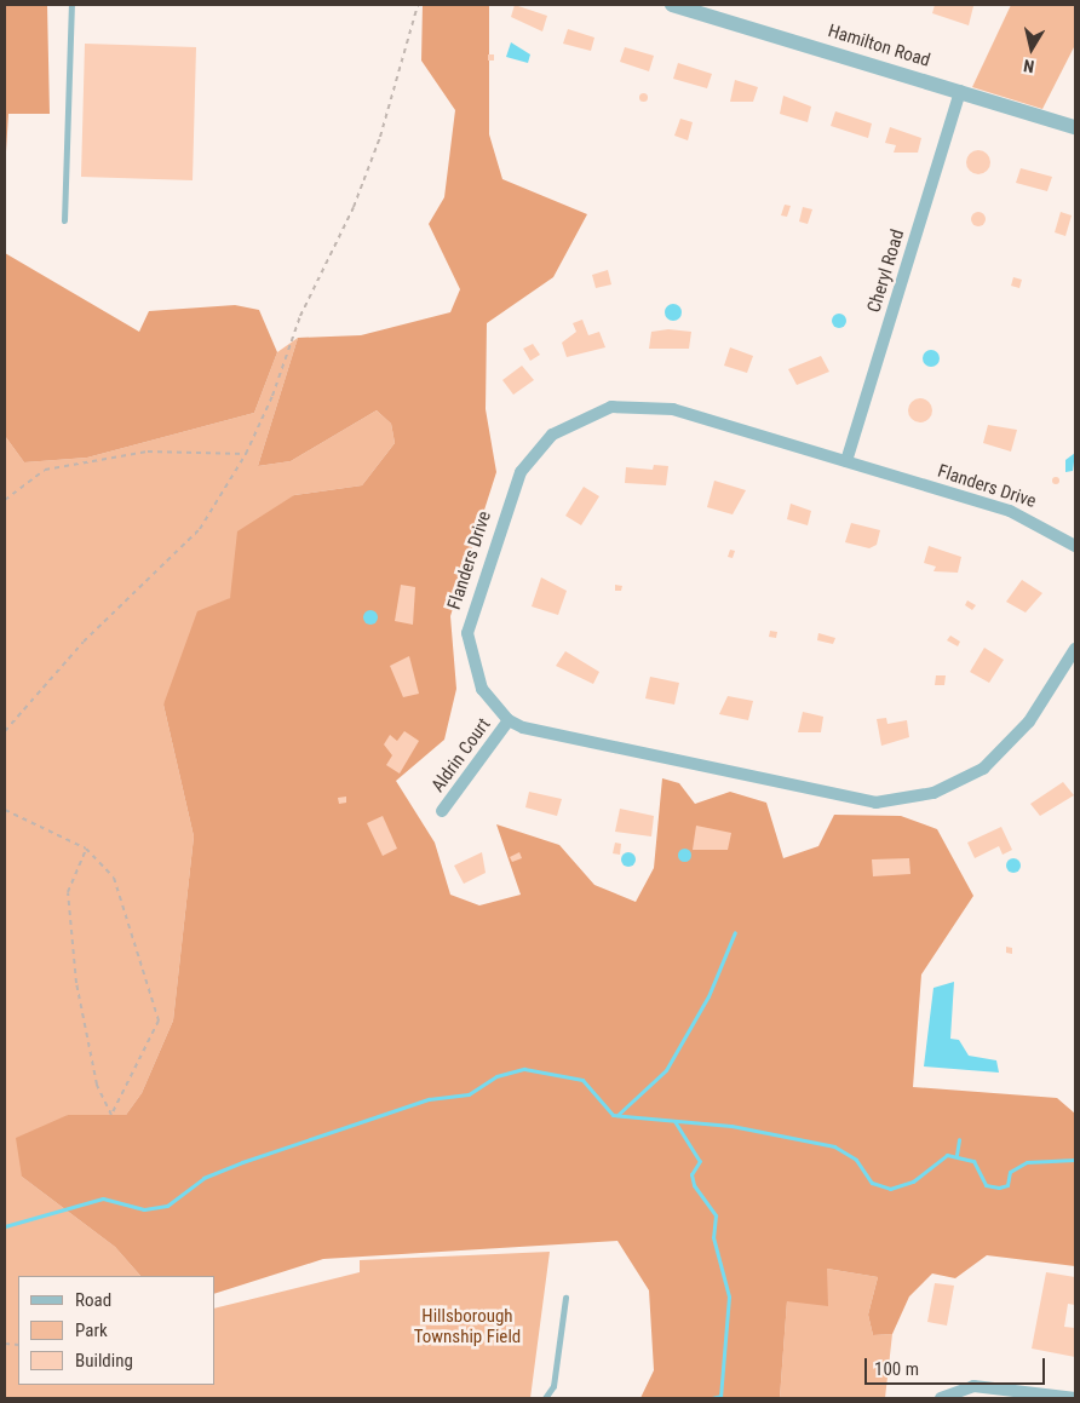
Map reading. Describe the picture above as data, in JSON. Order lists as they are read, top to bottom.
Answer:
{
  "streets": {
    "street": [
      "Hamilton Road",
      "Cheryl Road",
      "Flanders Drive",
      "Aldrin Court"
    ]
  },
  "crossings": [
    ["Hamilton Road", "Cheryl Road"],
    ["Cheryl Road", "Flanders Drive"],
    ["Flanders Drive", "Aldrin Court"]
  ],
  "parks": ["Hillsborough Township Field"],
  "legend": ["Road", "Park", "Building"],
  "scale_bar": "100 m",
  "north": "bottom"
}
